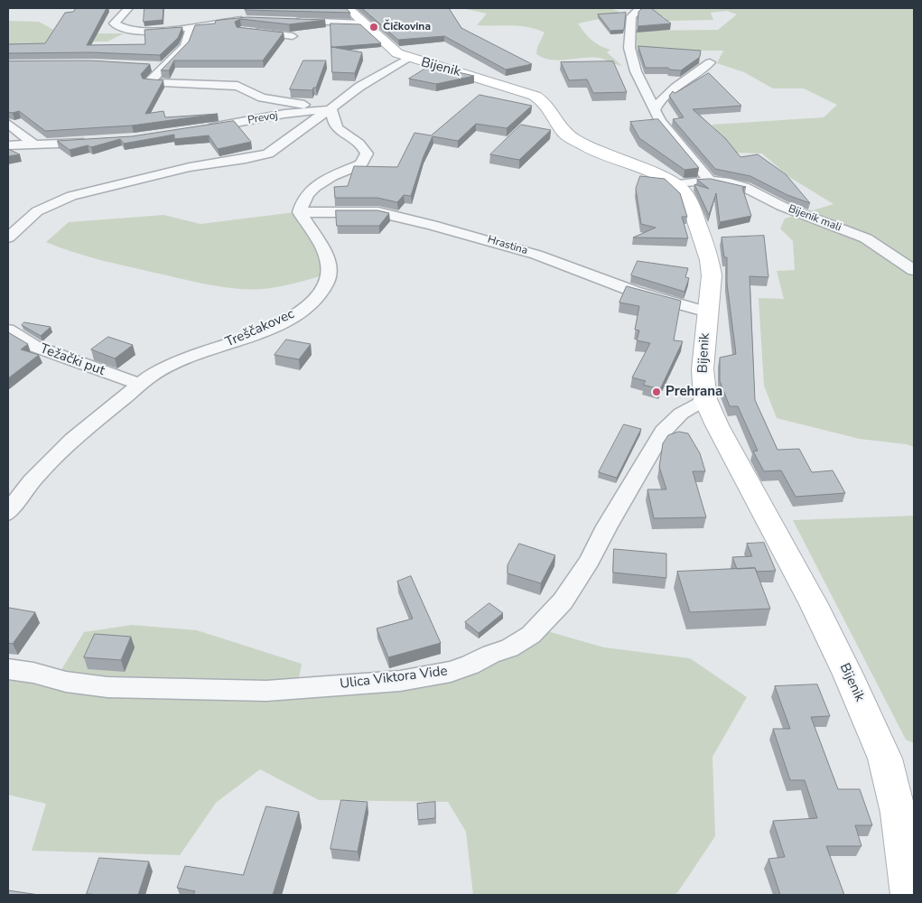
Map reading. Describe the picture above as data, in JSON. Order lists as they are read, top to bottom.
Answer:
{
  "streets": {
    "main road": ["Bijenik"],
    "street": [
      "Prevoj",
      "Bijenik mali",
      "Hrastina",
      "Treščakovec",
      "Težački put",
      "Ulica Viktora Vide"
    ]
  },
  "crossings": [
    ["Bijenik", "Bijenik mali"],
    ["Bijenik", "Hrastina"],
    ["Bijenik", "Ulica Viktora Vide"],
    ["Hrastina", "Treščakovec"],
    ["Treščakovec", "Težački put"]
  ],
  "places": ["Čičkovina", "Prehrana"]
}
